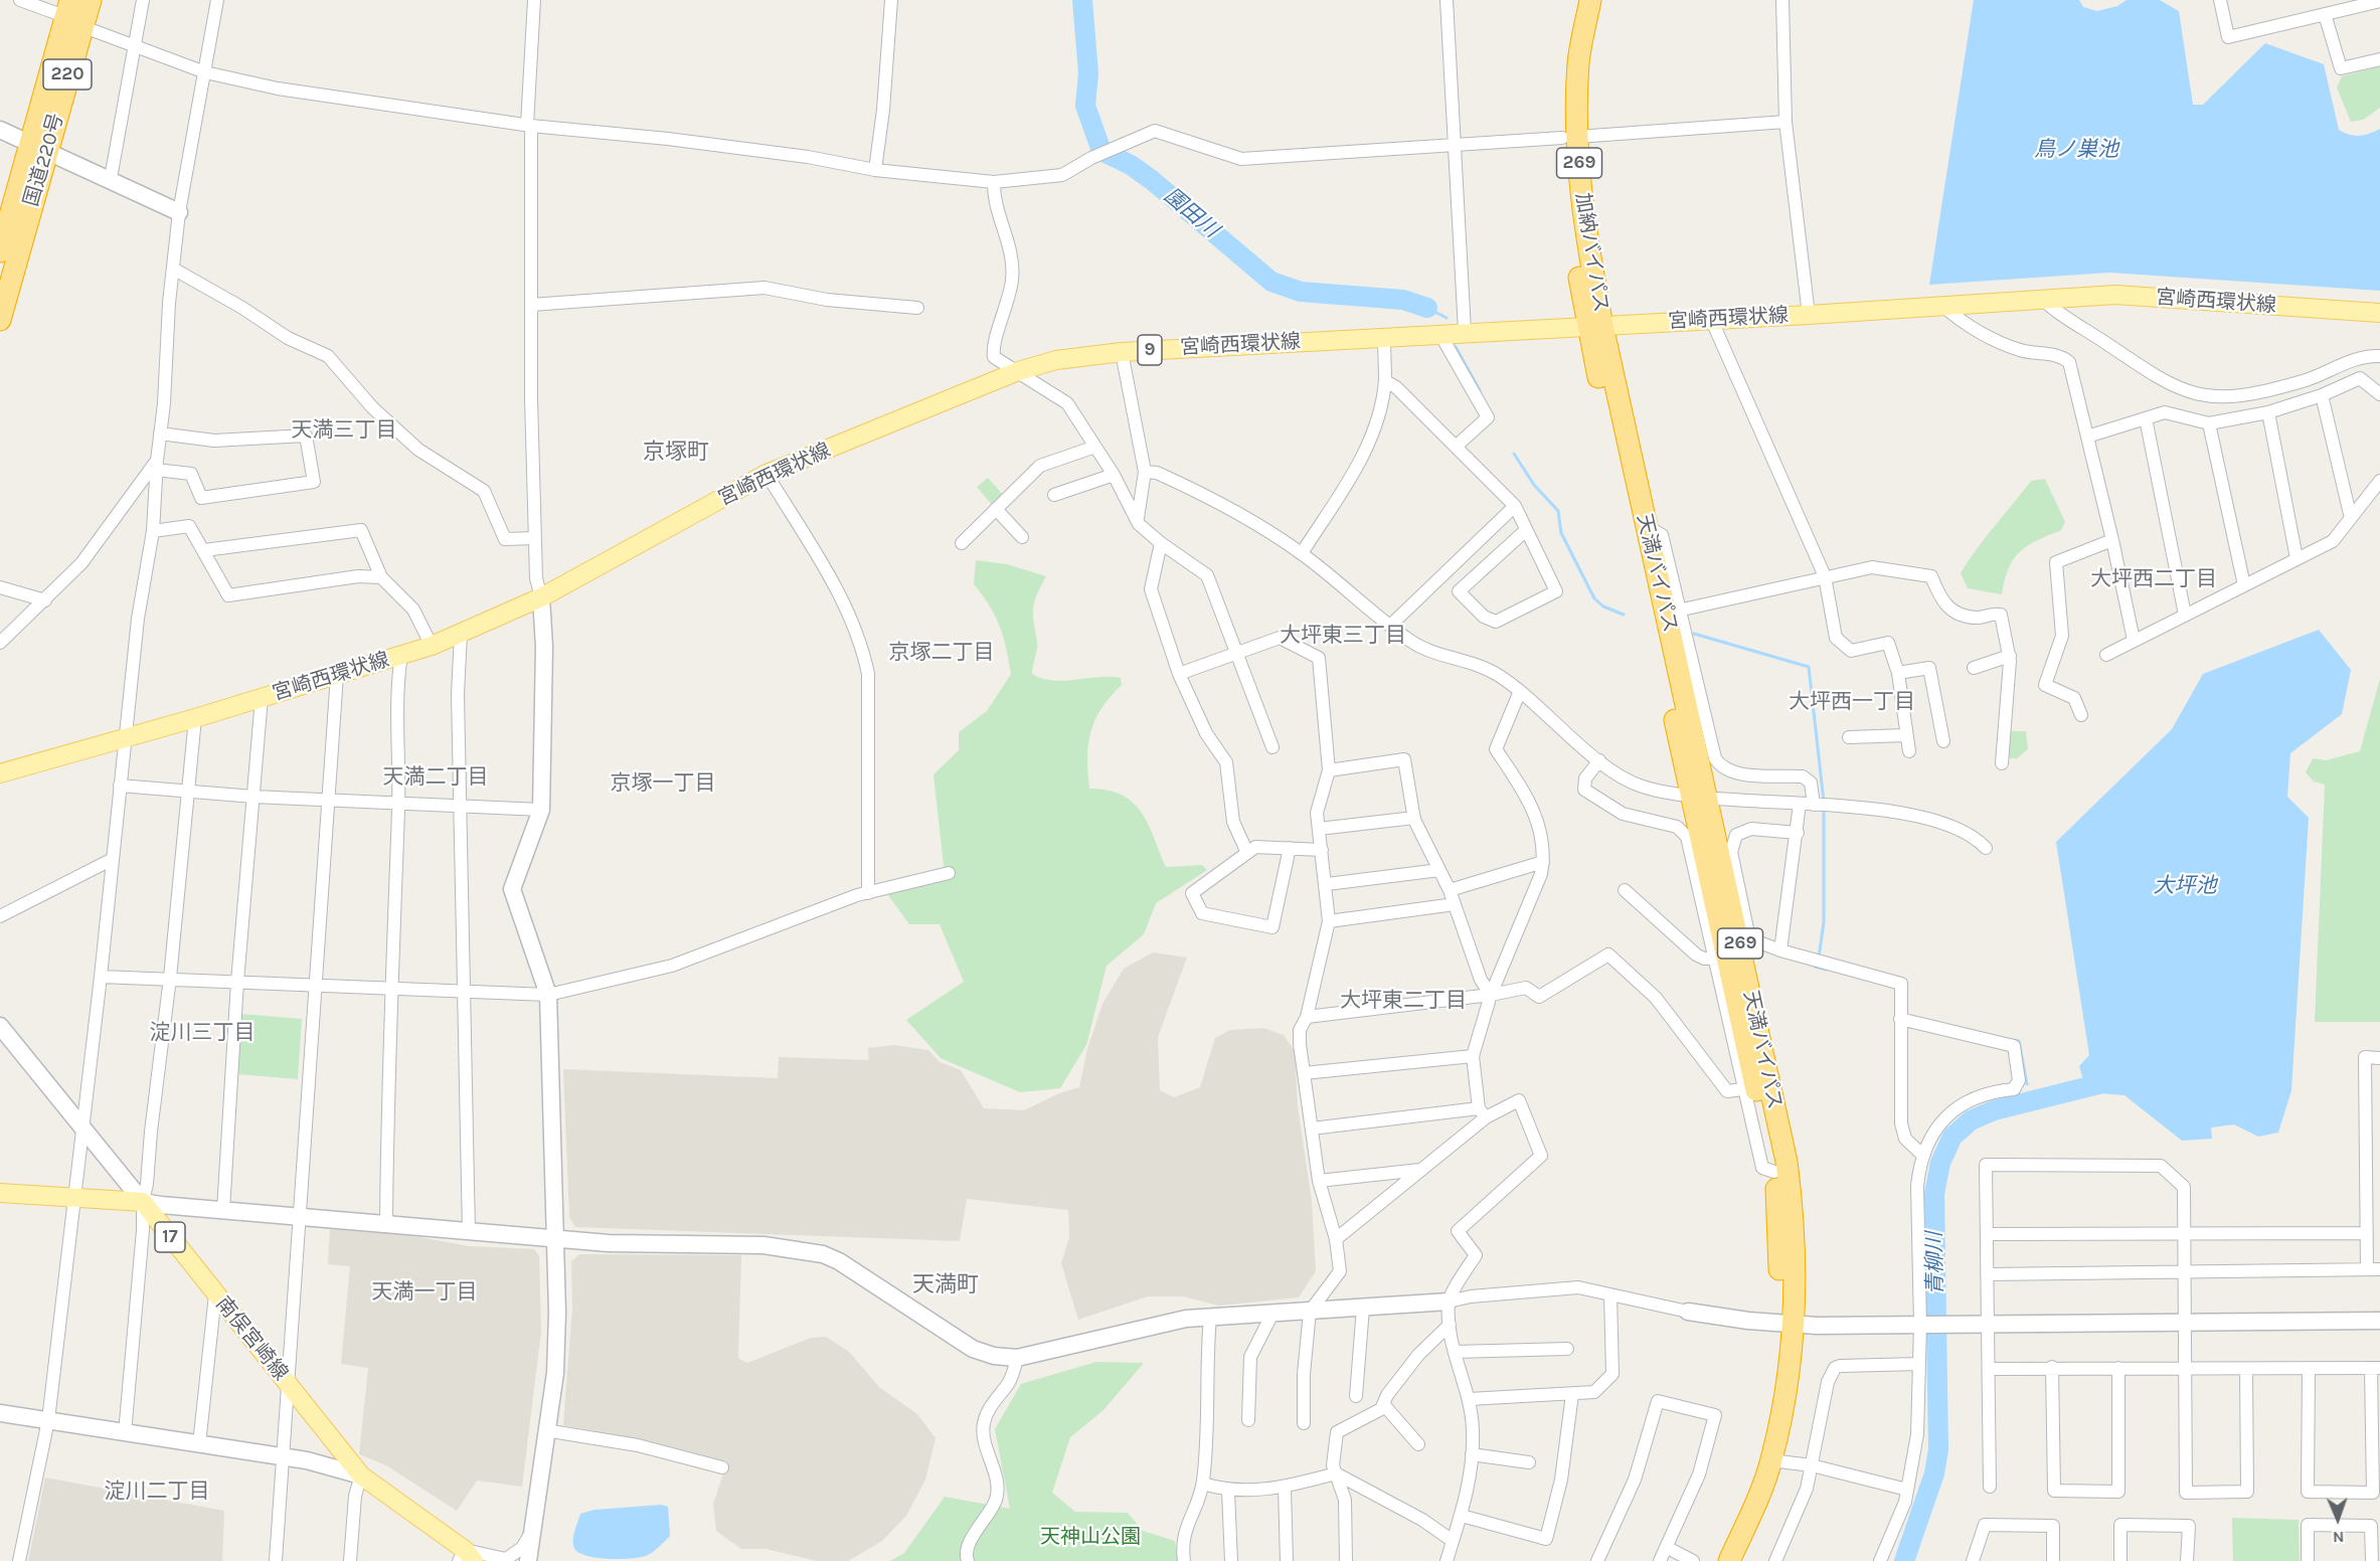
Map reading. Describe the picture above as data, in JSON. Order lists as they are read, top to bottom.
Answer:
{
  "streets": {
    "highway": [
      "220",
      "国道220号",
      "269",
      "加納バイパス",
      "天満バイパス"
    ],
    "main road": [
      "宮崎西環状線",
      "9",
      "17",
      "南俣宮崎線"
    ]
  },
  "crossings": [
    ["加納バイパス", "宮崎西環状線"],
    ["加納バイパス", "天満バイパス"],
    ["宮崎西環状線", "天満バイパス"],
    ["17", "南俣宮崎線"]
  ],
  "districts": [
    "天満三丁目",
    "京塚町",
    "大坪西二丁目",
    "大坪東三丁目",
    "京塚二丁目",
    "大坪西一丁目",
    "天満二丁目",
    "京塚一丁目",
    "大坪東二丁目",
    "淀川三丁目",
    "天満町",
    "天満一丁目",
    "淀川二丁目"
  ],
  "water": [
    "鳥ノ巣池",
    "園田川",
    "大坪池",
    "青柳川"
  ],
  "parks": ["天神山公園"],
  "north": "bottom"
}
